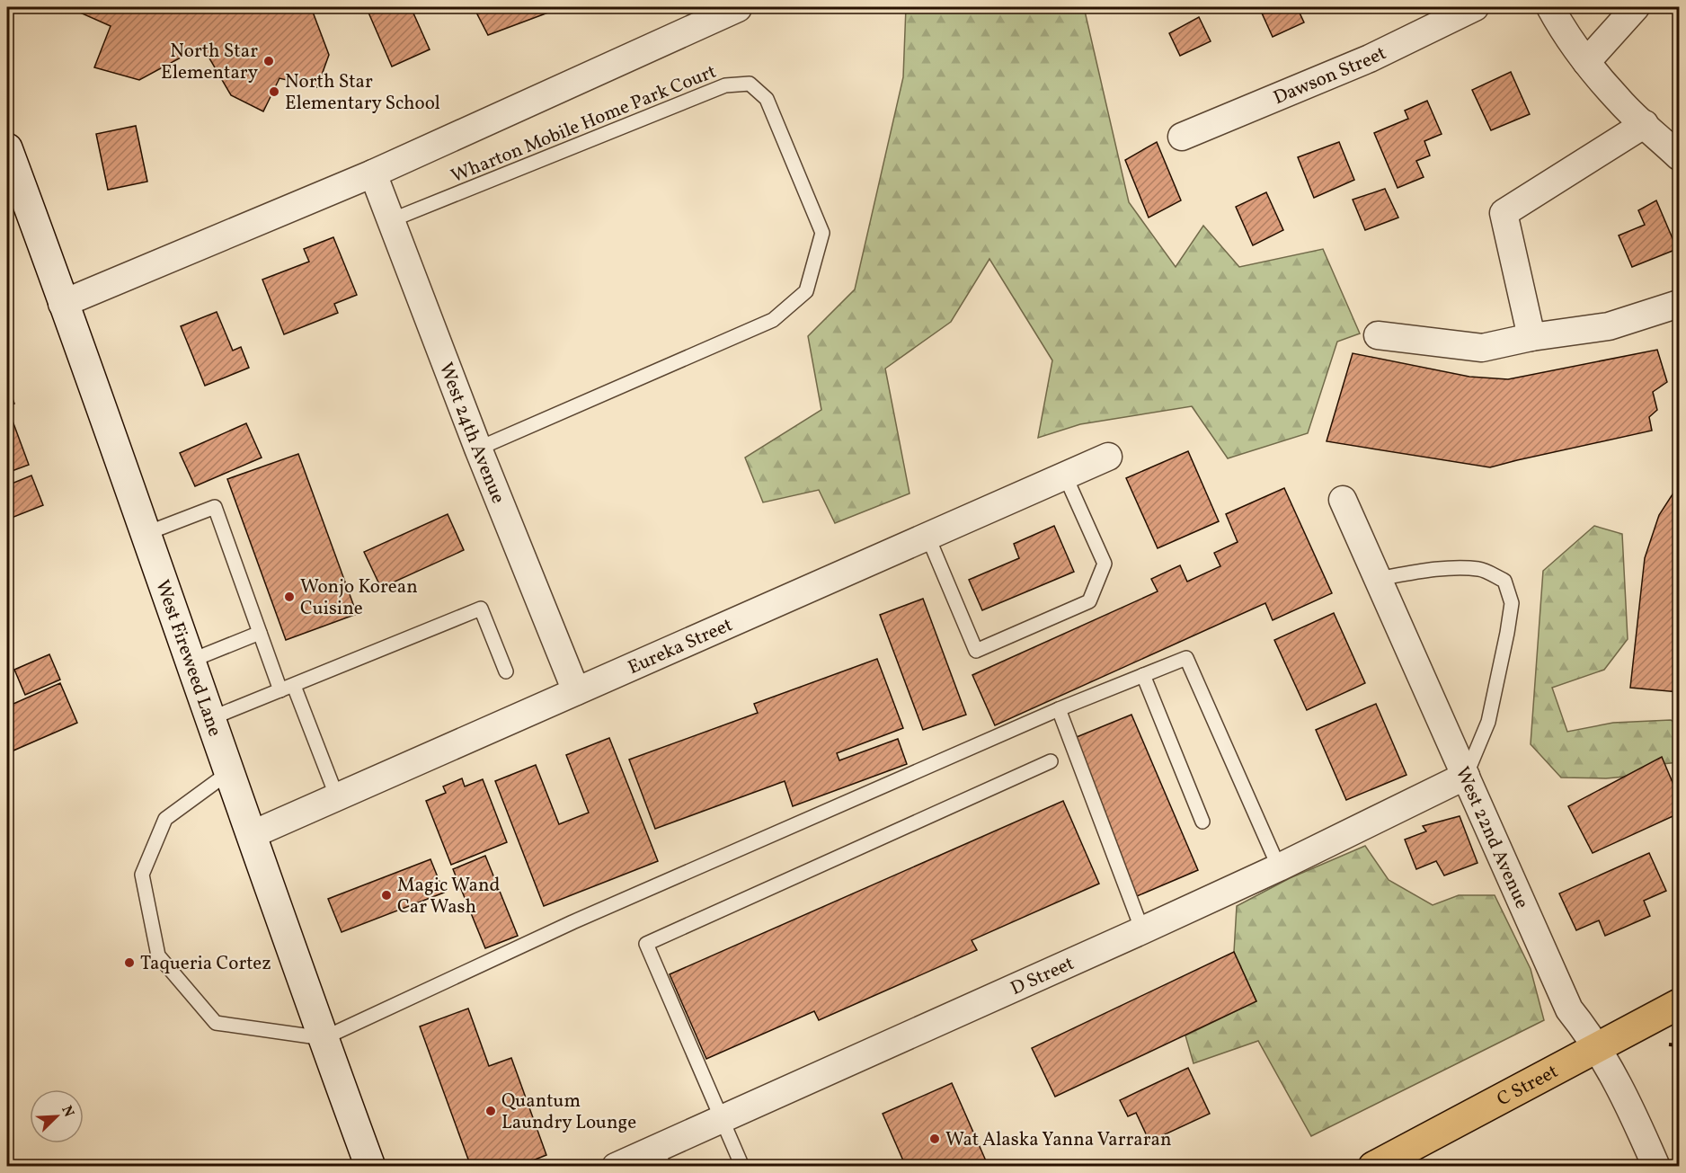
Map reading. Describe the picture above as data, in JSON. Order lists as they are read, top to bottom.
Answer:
{
  "streets": {
    "main road": ["West Fireweed Lane", "C Street"],
    "street": [
      "Dawson Street",
      "West 24th Avenue",
      "Eureka Street",
      "West 22nd Avenue",
      "D Street"
    ],
    "lane": ["Wharton Mobile Home Park Court"]
  },
  "crossings": [
    ["Wharton Mobile Home Park Court", "West 24th Avenue"],
    ["West 24th Avenue", "Eureka Street"],
    ["Eureka Street", "West Fireweed Lane"],
    ["West 22nd Avenue", "D Street"],
    ["West 22nd Avenue", "C Street"]
  ],
  "places": [
    "North Star Elementary",
    "North Star Elementary School",
    "Wonjo Korean Cuisine",
    "Magic Wand Car Wash",
    "Taqueria Cortez",
    "Quantum Laundry Lounge",
    "Wat Alaska Yanna Varraran"
  ],
  "north": "top right"
}
